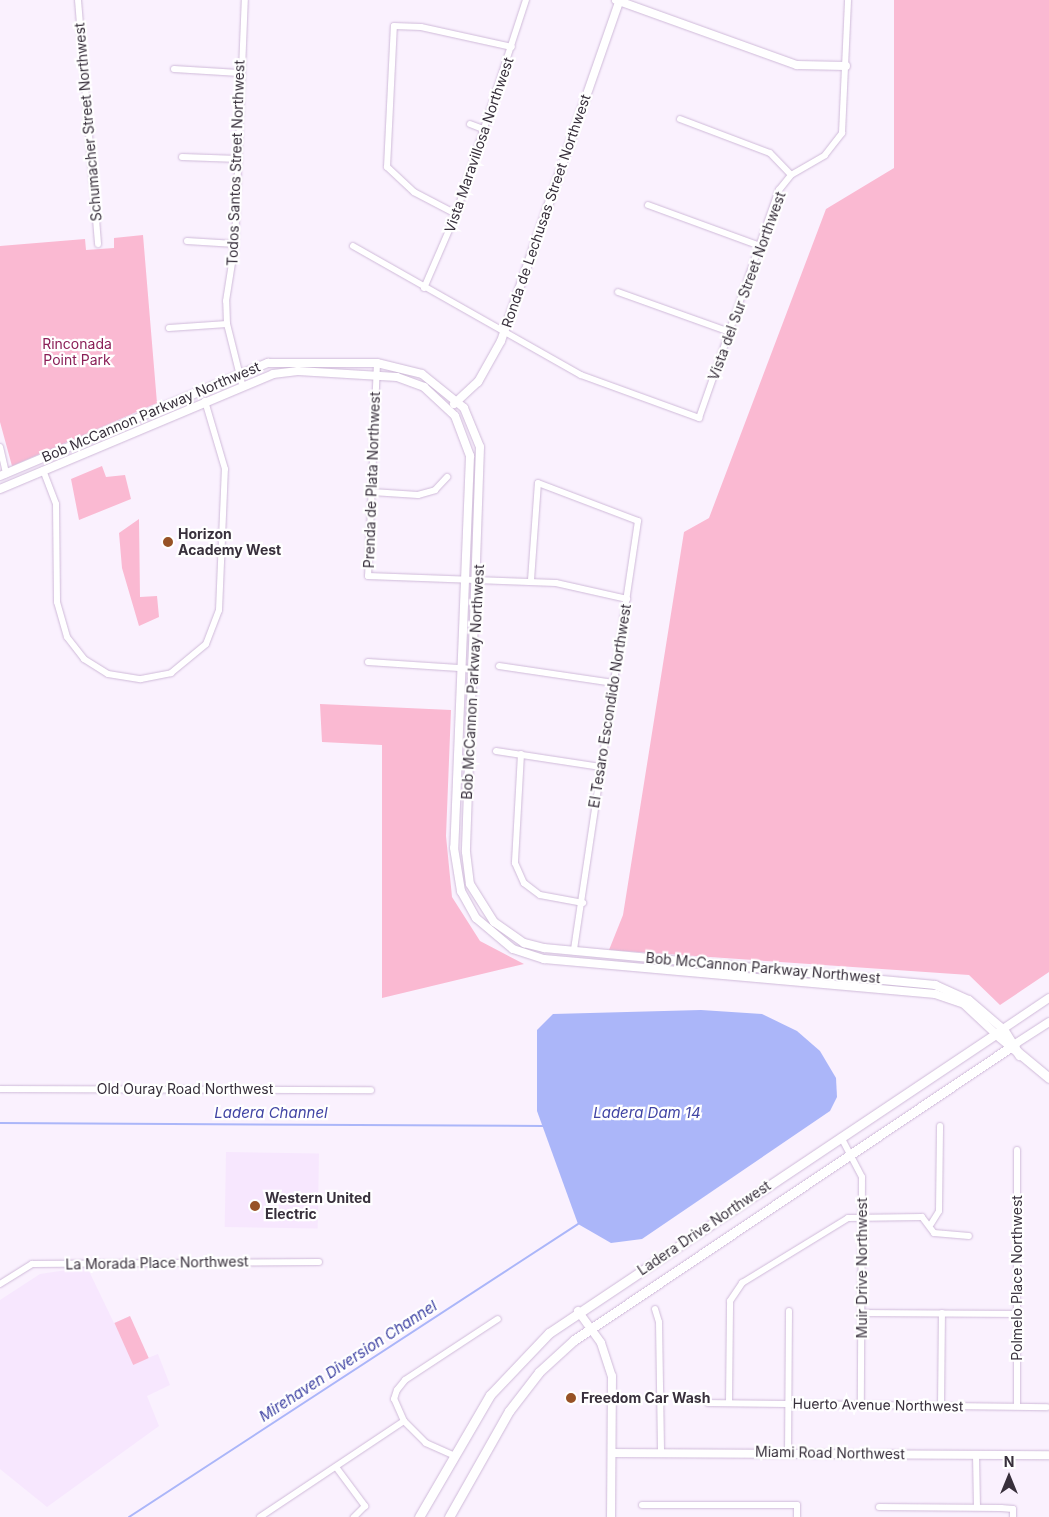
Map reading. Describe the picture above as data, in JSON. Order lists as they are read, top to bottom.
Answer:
{
  "streets": {
    "main road": ["Ladera Drive Northwest"],
    "street": [
      "Schumacher Street Northwest",
      "Vista Maravillosa Northwest",
      "Todos Santos Street Northwest",
      "Ronda de Lechusas Street Northwest",
      "Vista del Sur Street Northwest",
      "Bob McCannon Parkway Northwest",
      "Prenda de Plata Northwest",
      "El Tesaro Escondido Northwest",
      "Old Ouray Road Northwest",
      "La Morada Place Northwest",
      "Muir Drive Northwest",
      "Polmelo Place Northwest",
      "Huerto Avenue Northwest",
      "Miami Road Northwest"
    ]
  },
  "crossings": [
    ["Todos Santos Street Northwest", "Bob McCannon Parkway Northwest"],
    ["Ronda de Lechusas Street Northwest", "Vista del Sur Street Northwest"],
    ["Ronda de Lechusas Street Northwest", "Bob McCannon Parkway Northwest"],
    ["Bob McCannon Parkway Northwest", "Prenda de Plata Northwest"],
    ["Bob McCannon Parkway Northwest", "El Tesaro Escondido Northwest"],
    ["Bob McCannon Parkway Northwest", "Ladera Drive Northwest"],
    ["Prenda de Plata Northwest", "El Tesaro Escondido Northwest"],
    ["Ladera Drive Northwest", "Muir Drive Northwest"],
    ["Muir Drive Northwest", "Huerto Avenue Northwest"],
    ["Polmelo Place Northwest", "Huerto Avenue Northwest"]
  ],
  "water": ["Ladera Channel", "Ladera Dam 14", "Mirehaven Diversion Channel"],
  "parks": ["Rinconada Point Park"],
  "places": ["Horizon Academy West", "Western United Electric", "Freedom Car Wash"],
  "north": "top"
}
